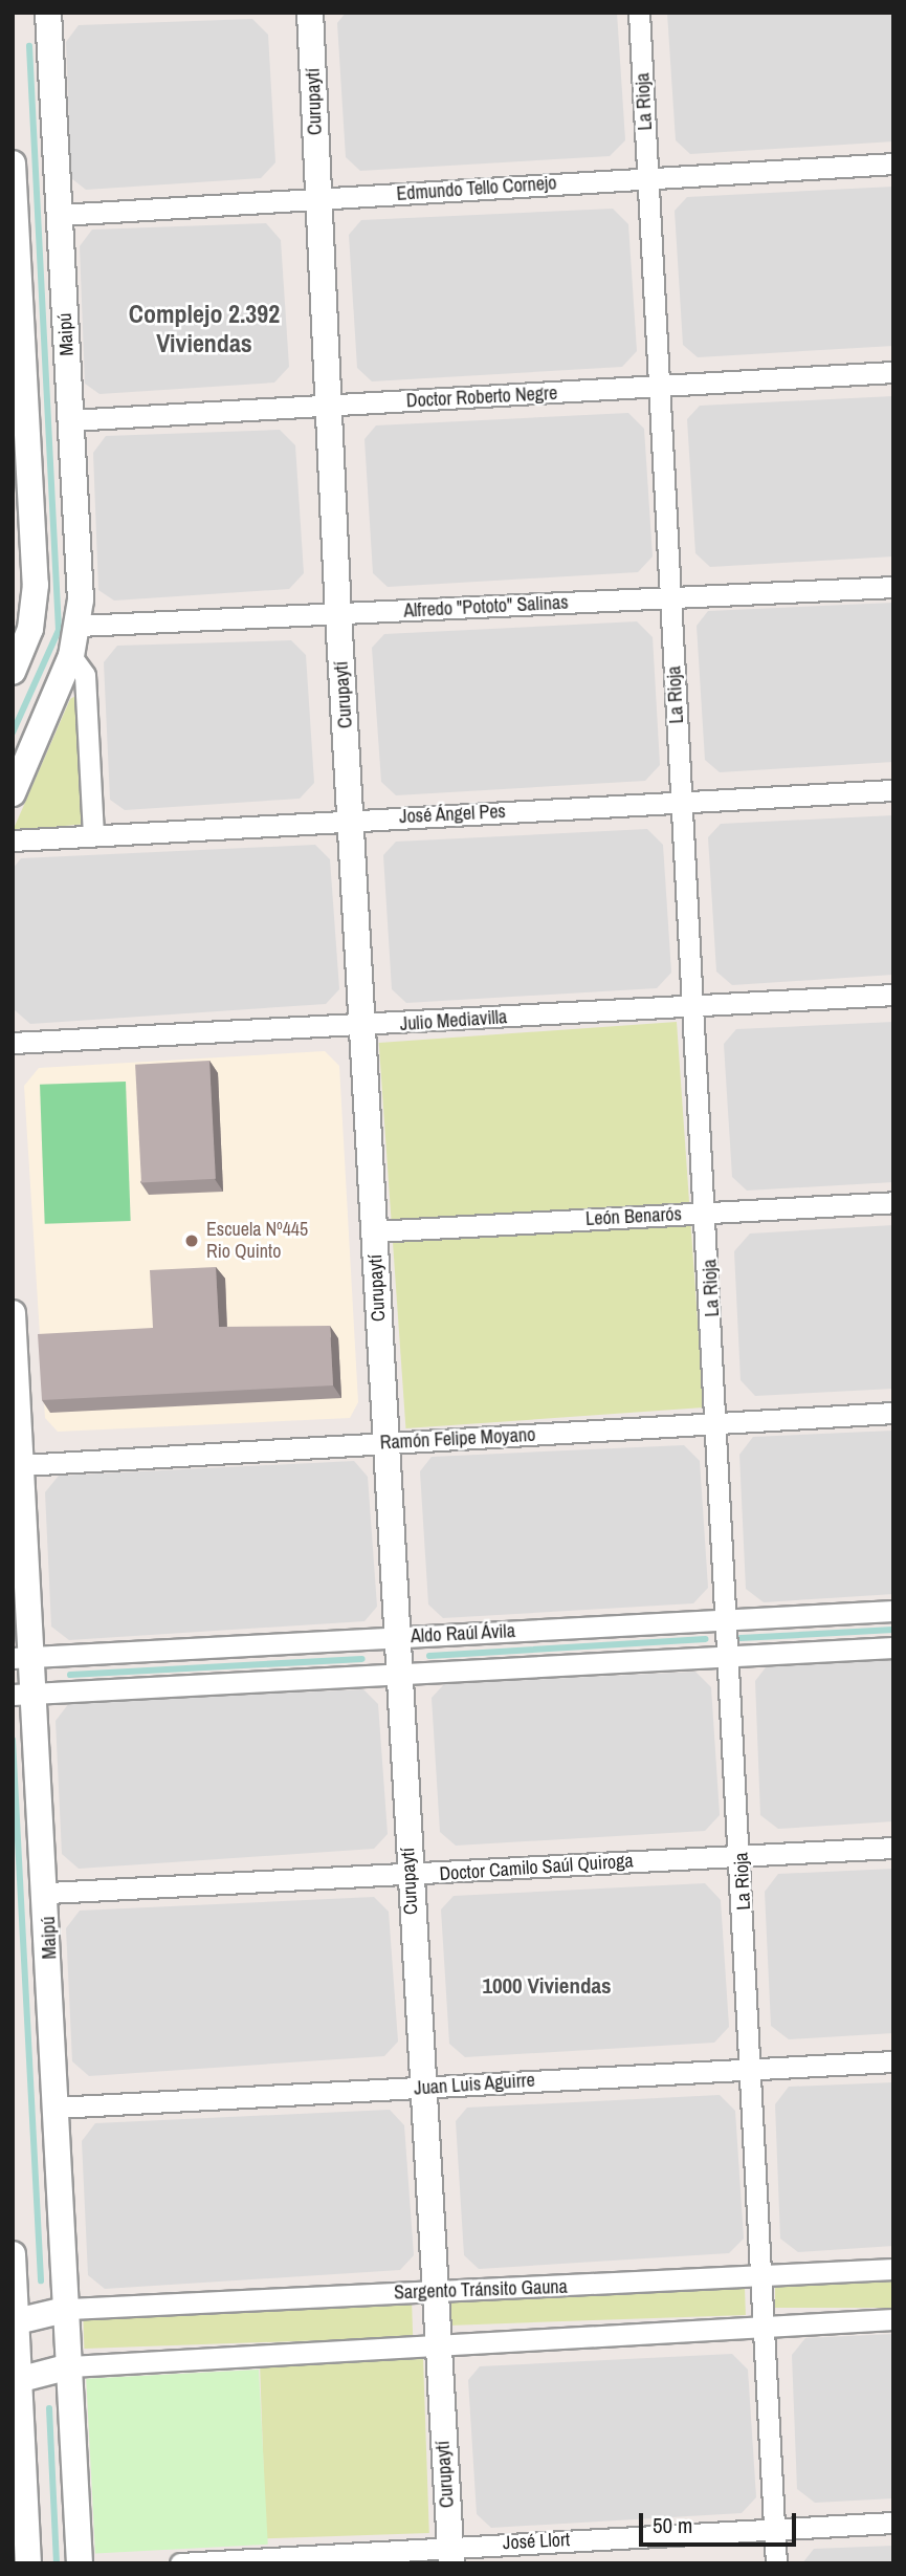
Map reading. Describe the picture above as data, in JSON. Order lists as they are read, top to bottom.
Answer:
{
  "streets": {
    "street": [
      "Curupaytí",
      "La Rioja",
      "Edmundo Tello Cornejo",
      "Maipú",
      "Doctor Roberto Negre",
      "Alfredo \"Pototo\" Salinas",
      "José Ángel Pes",
      "Julio Mediavilla",
      "León Benarós",
      "Ramón Felipe Moyano",
      "Aldo Raúl Ávila",
      "Doctor Camilo Saúl Quiroga",
      "Juan Luis Aguirre",
      "Sargento Tránsito Gauna",
      "José Llort"
    ]
  },
  "crossings": [
    ["Curupaytí", "Edmundo Tello Cornejo"],
    ["Curupaytí", "Doctor Roberto Negre"],
    ["Curupaytí", "Alfredo \"Pototo\" Salinas"],
    ["Curupaytí", "José Ángel Pes"],
    ["Curupaytí", "Julio Mediavilla"],
    ["Curupaytí", "León Benarós"],
    ["Curupaytí", "Ramón Felipe Moyano"],
    ["Curupaytí", "Aldo Raúl Ávila"],
    ["Curupaytí", "Doctor Camilo Saúl Quiroga"],
    ["Curupaytí", "Juan Luis Aguirre"],
    ["Curupaytí", "Sargento Tránsito Gauna"],
    ["Curupaytí", "José Llort"],
    ["La Rioja", "Edmundo Tello Cornejo"],
    ["La Rioja", "Doctor Roberto Negre"],
    ["La Rioja", "Alfredo \"Pototo\" Salinas"],
    ["La Rioja", "José Ángel Pes"],
    ["La Rioja", "Julio Mediavilla"],
    ["La Rioja", "León Benarós"],
    ["La Rioja", "Ramón Felipe Moyano"],
    ["La Rioja", "Aldo Raúl Ávila"],
    ["La Rioja", "Doctor Camilo Saúl Quiroga"],
    ["La Rioja", "Juan Luis Aguirre"],
    ["La Rioja", "Sargento Tránsito Gauna"],
    ["La Rioja", "José Llort"],
    ["Edmundo Tello Cornejo", "Maipú"],
    ["Maipú", "Doctor Roberto Negre"],
    ["Maipú", "Alfredo \"Pototo\" Salinas"],
    ["Maipú", "Ramón Felipe Moyano"],
    ["Maipú", "Aldo Raúl Ávila"],
    ["Maipú", "Doctor Camilo Saúl Quiroga"],
    ["Maipú", "Juan Luis Aguirre"],
    ["Maipú", "Sargento Tránsito Gauna"]
  ],
  "districts": ["Complejo 2.392 Viviendas", "1000 Viviendas"],
  "places": ["Escuela Nº445 Rio Quinto"],
  "scale_bar": "50 m"
}
